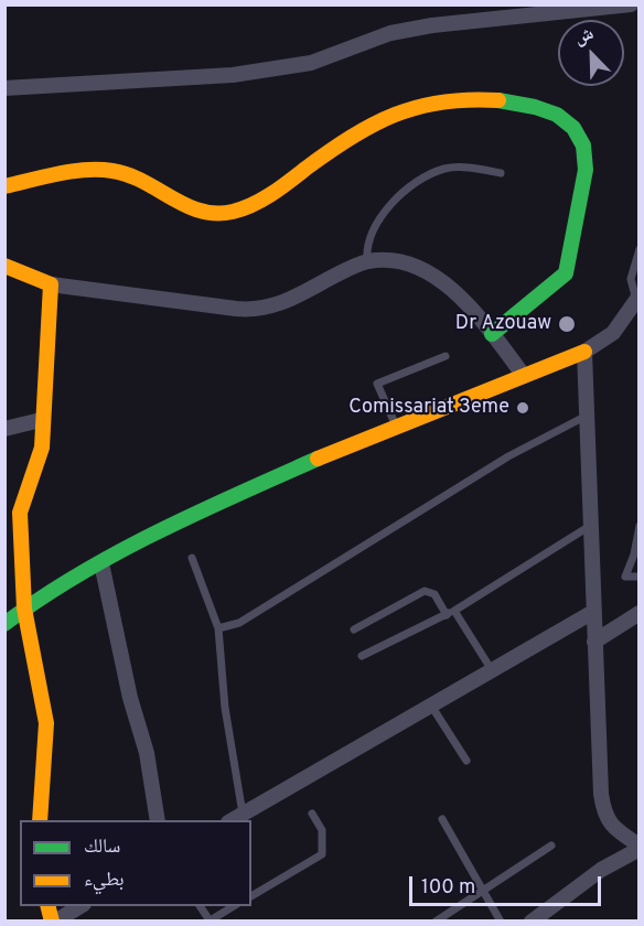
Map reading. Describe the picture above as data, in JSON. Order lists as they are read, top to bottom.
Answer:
{
  "places": ["Dr Azouaw", "Comissariat 3eme"],
  "legend": ["سالك", "بطيء"],
  "scale_bar": "100 m",
  "north": "top left"
}
